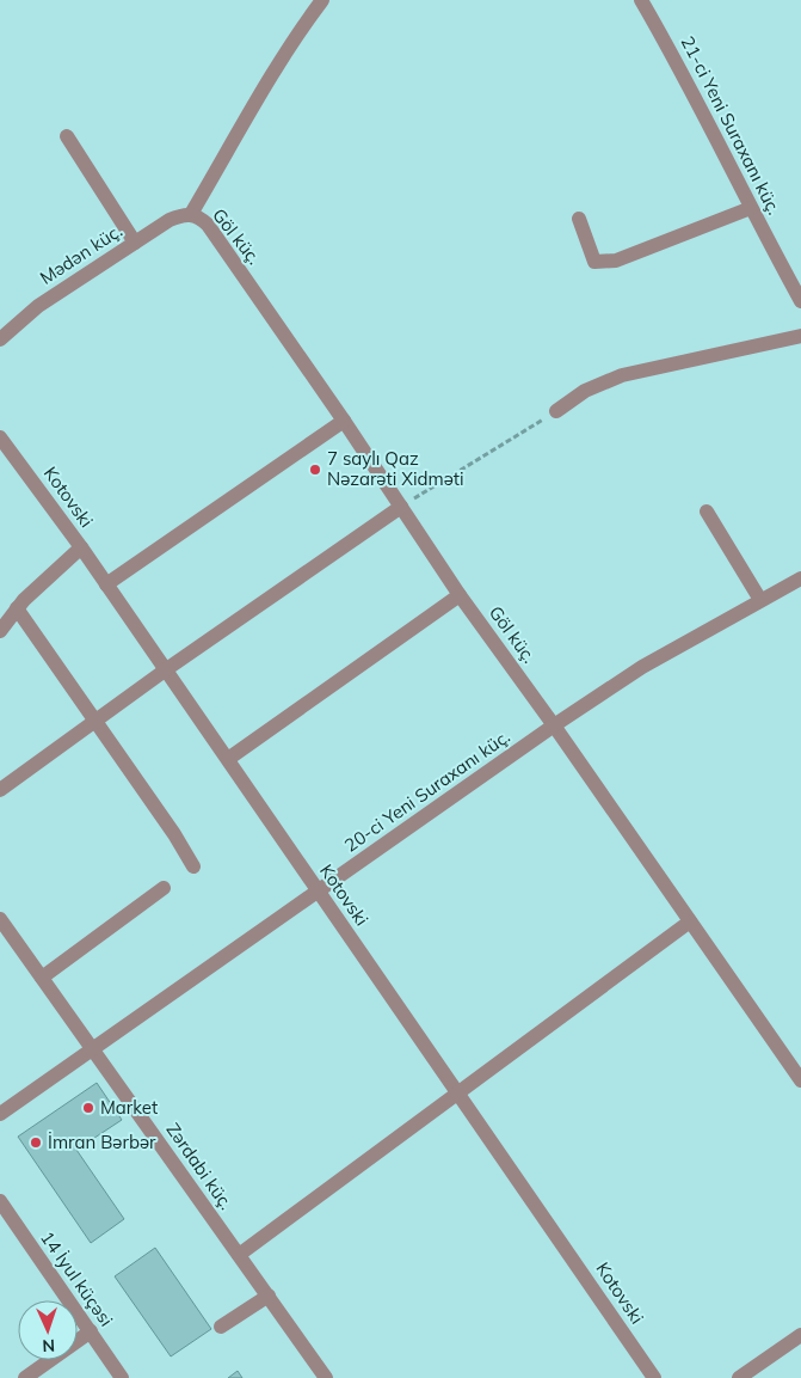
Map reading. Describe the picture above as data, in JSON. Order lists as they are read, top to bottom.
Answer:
{
  "streets": {
    "street": [
      "21-ci Yeni Suraxanı küç.",
      "Göl küç.",
      "Mədən küç.",
      "Kotovski",
      "20-ci Yeni Suraxanı küç.",
      "Zərdabi küç.",
      "14 İyul küçəsi"
    ]
  },
  "crossings": [
    ["Göl küç.", "Mədən küç."],
    ["Göl küç.", "20-ci Yeni Suraxanı küç."],
    ["Kotovski", "20-ci Yeni Suraxanı küç."],
    ["20-ci Yeni Suraxanı küç.", "Zərdabi küç."]
  ],
  "places": ["7 saylı Qaz Nəzarəti Xidməti", "Market", "İmran Bərbər"],
  "north": "bottom"
}
